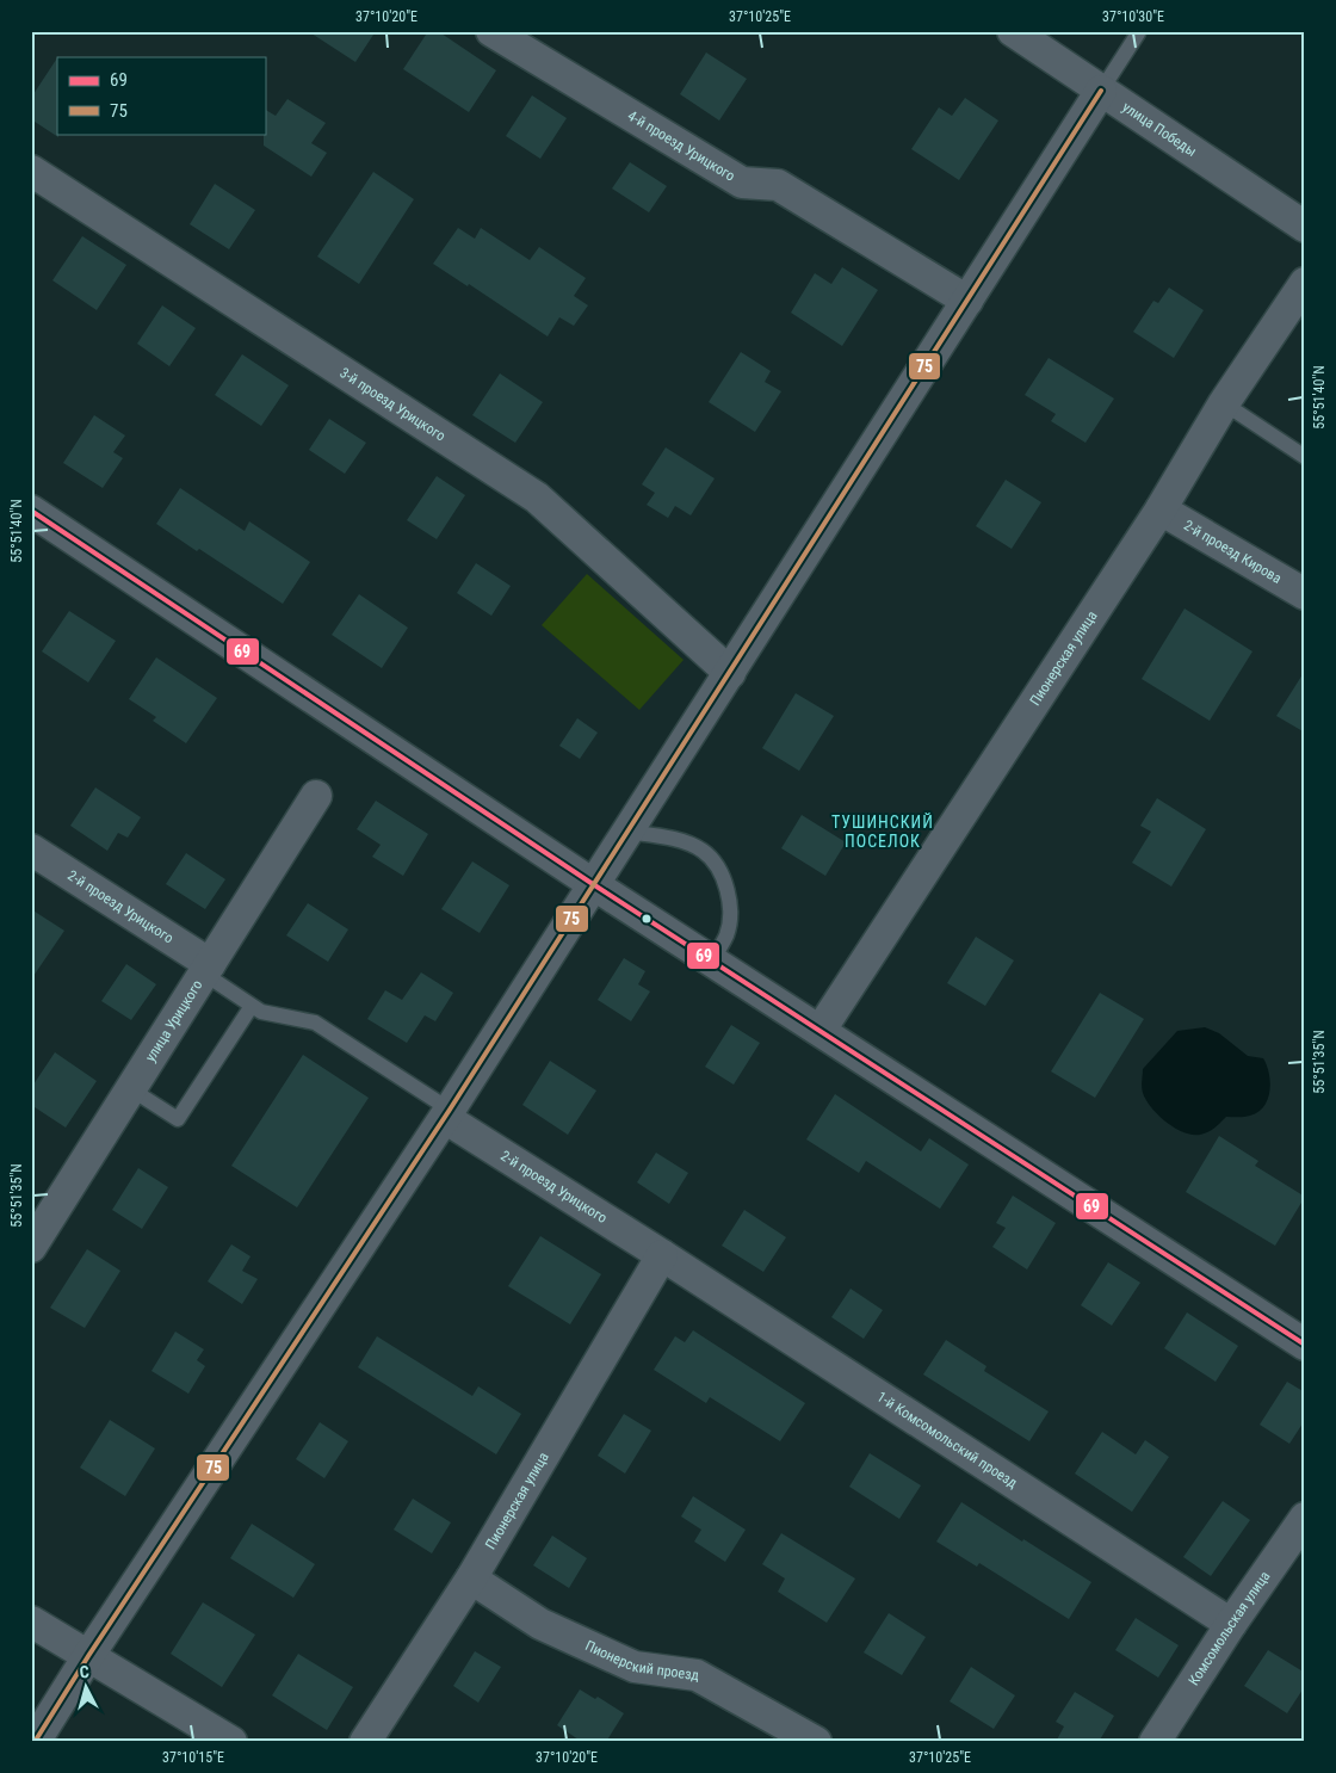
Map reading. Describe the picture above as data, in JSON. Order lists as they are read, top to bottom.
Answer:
{
  "streets": {
    "street": [
      "улица Победы",
      "4-й проезд Урицкого",
      "3-й проезд Урицкого",
      "2-й проезд Кирова",
      "Пионерская улица",
      "2-й проезд Урицкого",
      "улица Урицкого",
      "1-й Комсомольский проезд",
      "Комсомольская улица",
      "Пионерский проезд"
    ]
  },
  "crossings": [
    ["2-й проезд Кирова", "Пионерская улица"],
    ["Пионерская улица", "2-й проезд Урицкого"],
    ["Пионерская улица", "1-й Комсомольский проезд"],
    ["Пионерская улица", "Пионерский проезд"],
    ["2-й проезд Урицкого", "улица Урицкого"],
    ["2-й проезд Урицкого", "1-й Комсомольский проезд"],
    ["1-й Комсомольский проезд", "Комсомольская улица"]
  ],
  "districts": ["ТУШИНСКИЙ ПОСЕЛОК"],
  "lines": ["transit line 75", "transit line 69"],
  "legend": ["69", "75"],
  "north": "top",
  "coordinates": [
    "37°10'20\"E",
    "37°10'25\"E",
    "37°10'30\"E",
    "55°51'40\"N",
    "55°51'35\"N",
    "37°10'15\"E"
  ]
}
